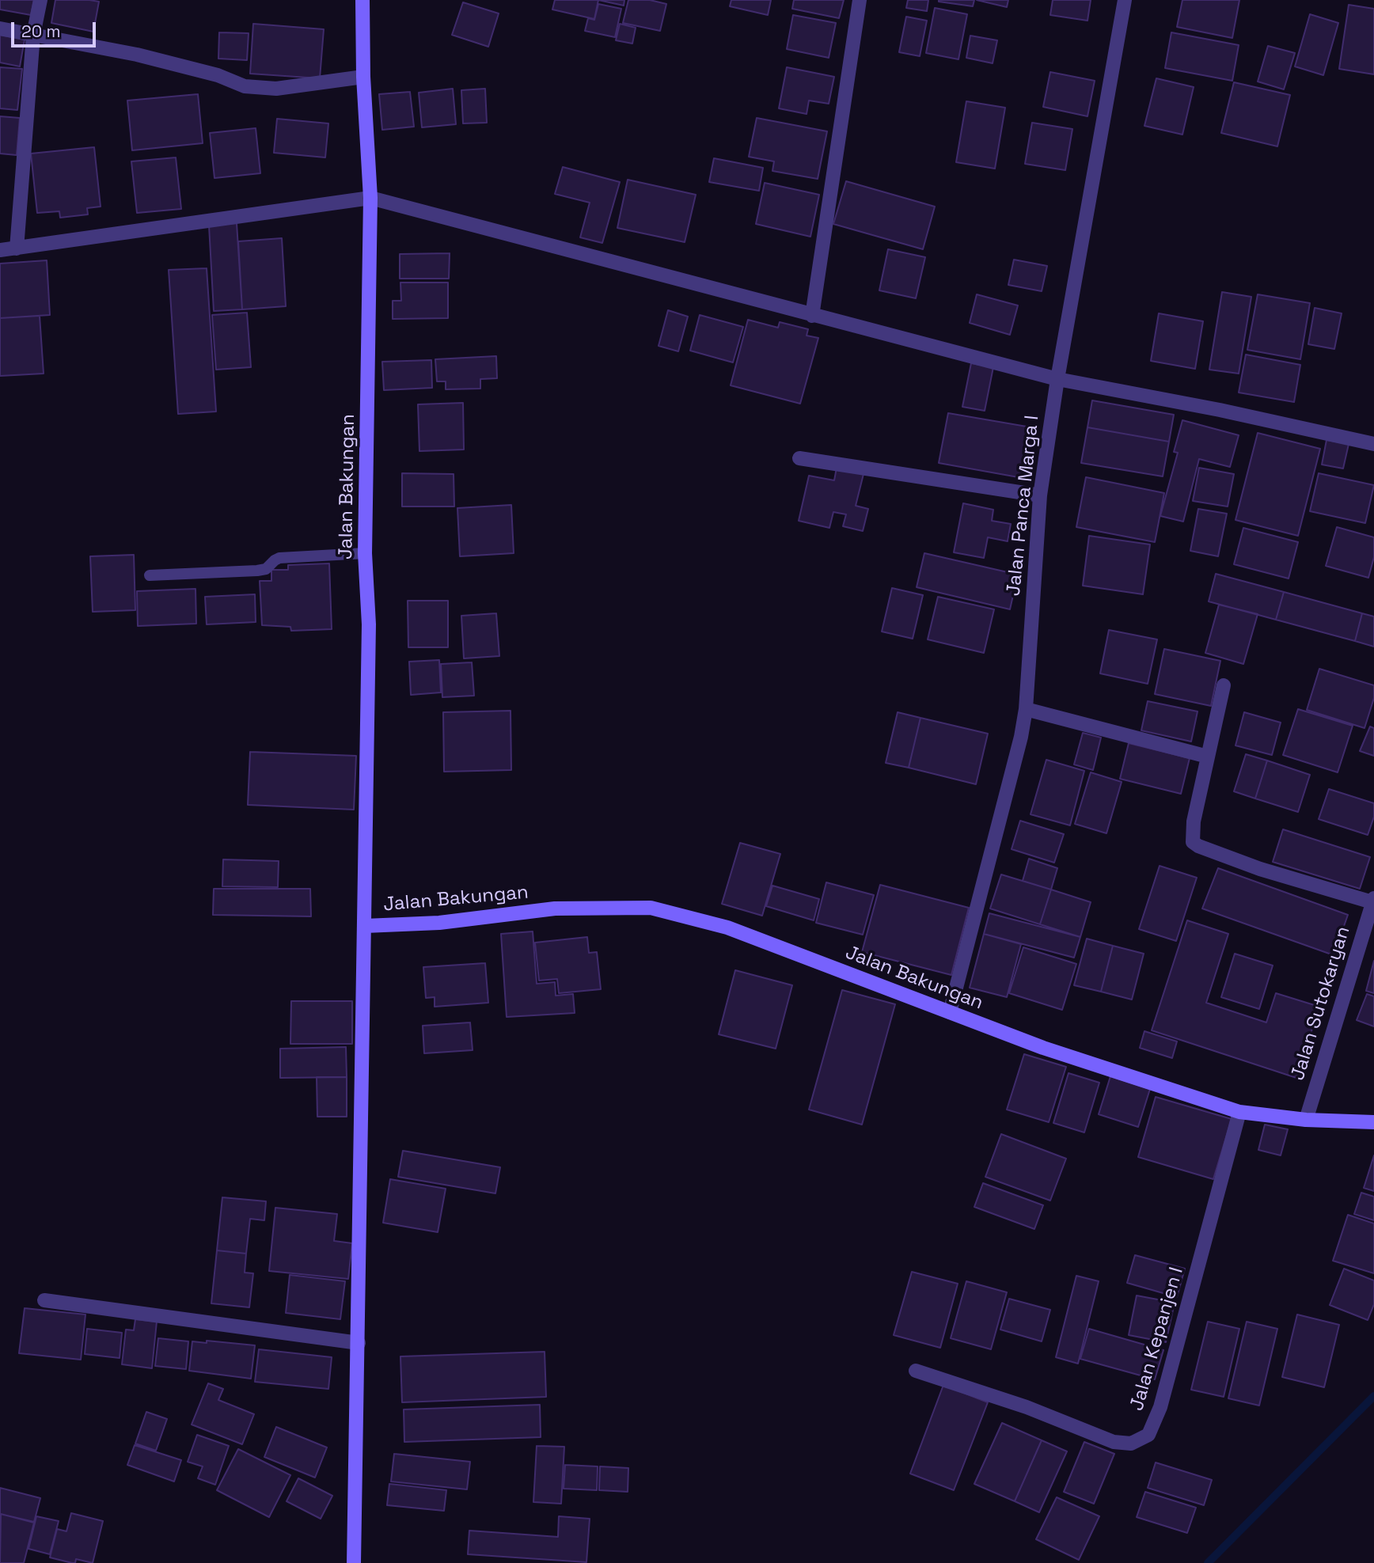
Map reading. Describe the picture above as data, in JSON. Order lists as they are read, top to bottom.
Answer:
{
  "streets": {
    "main road": ["Jalan Bakungan"],
    "street": ["Jalan Panca Marga I", "Jalan Sutokaryan", "Jalan Kepanjen I"]
  },
  "crossings": [
    ["Jalan Bakungan", "Jalan Panca Marga I"],
    ["Jalan Bakungan", "Jalan Sutokaryan"],
    ["Jalan Bakungan", "Jalan Kepanjen I"]
  ],
  "scale_bar": "20 m"
}
